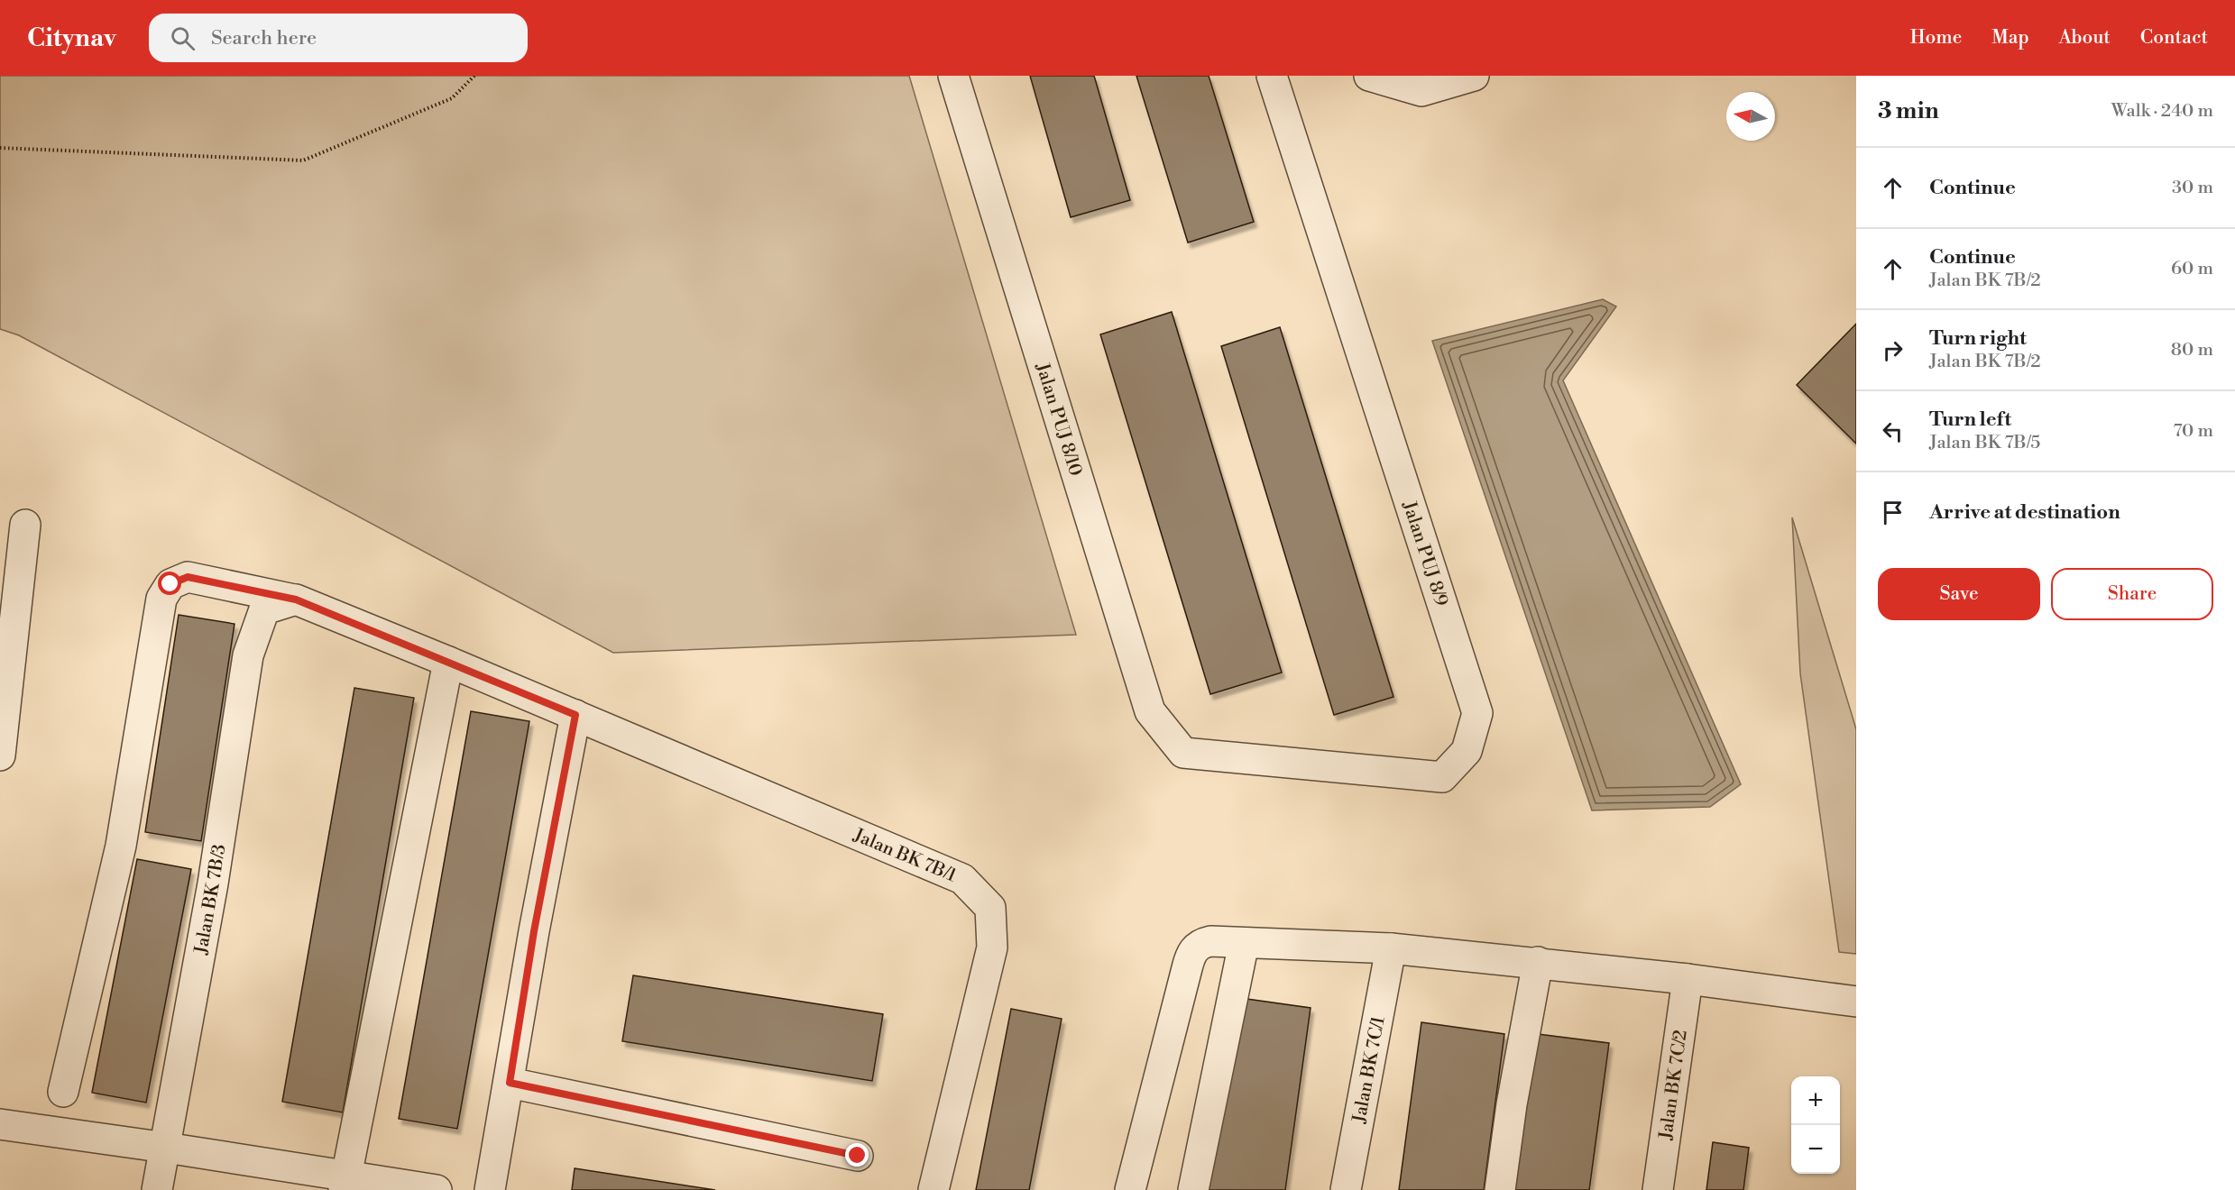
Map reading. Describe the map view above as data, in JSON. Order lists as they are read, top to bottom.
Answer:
{
  "streets": {
    "street": [
      "Jalan PUJ 8/10",
      "Jalan PUJ 8/9",
      "Jalan BK 7B/1",
      "Jalan BK 7B/3",
      "Jalan BK 7C/1",
      "Jalan BK 7C/2"
    ]
  },
  "crossings": [
    ["Jalan PUJ 8/10", "Jalan PUJ 8/9"],
    ["Jalan BK 7B/1", "Jalan BK 7B/3"]
  ],
  "north": "left",
  "page": {
    "header": "Citynav",
    "search": "Search here",
    "nav": [
      "Home",
      "Map",
      "About",
      "Contact"
    ],
    "heading": ["3 min", "Walk · 240 m"],
    "list": [
      ["Continue", "30 m"],
      ["Continue", "Jalan BK 7B/2", "60 m"],
      ["Turn right", "Jalan BK 7B/2", "80 m"],
      ["Turn left", "Jalan BK 7B/5", "70 m"],
      "Arrive at destination"
    ],
    "buttons": ["Save", "Share"],
    "map_buttons": ["+", "−"]
  }
}
